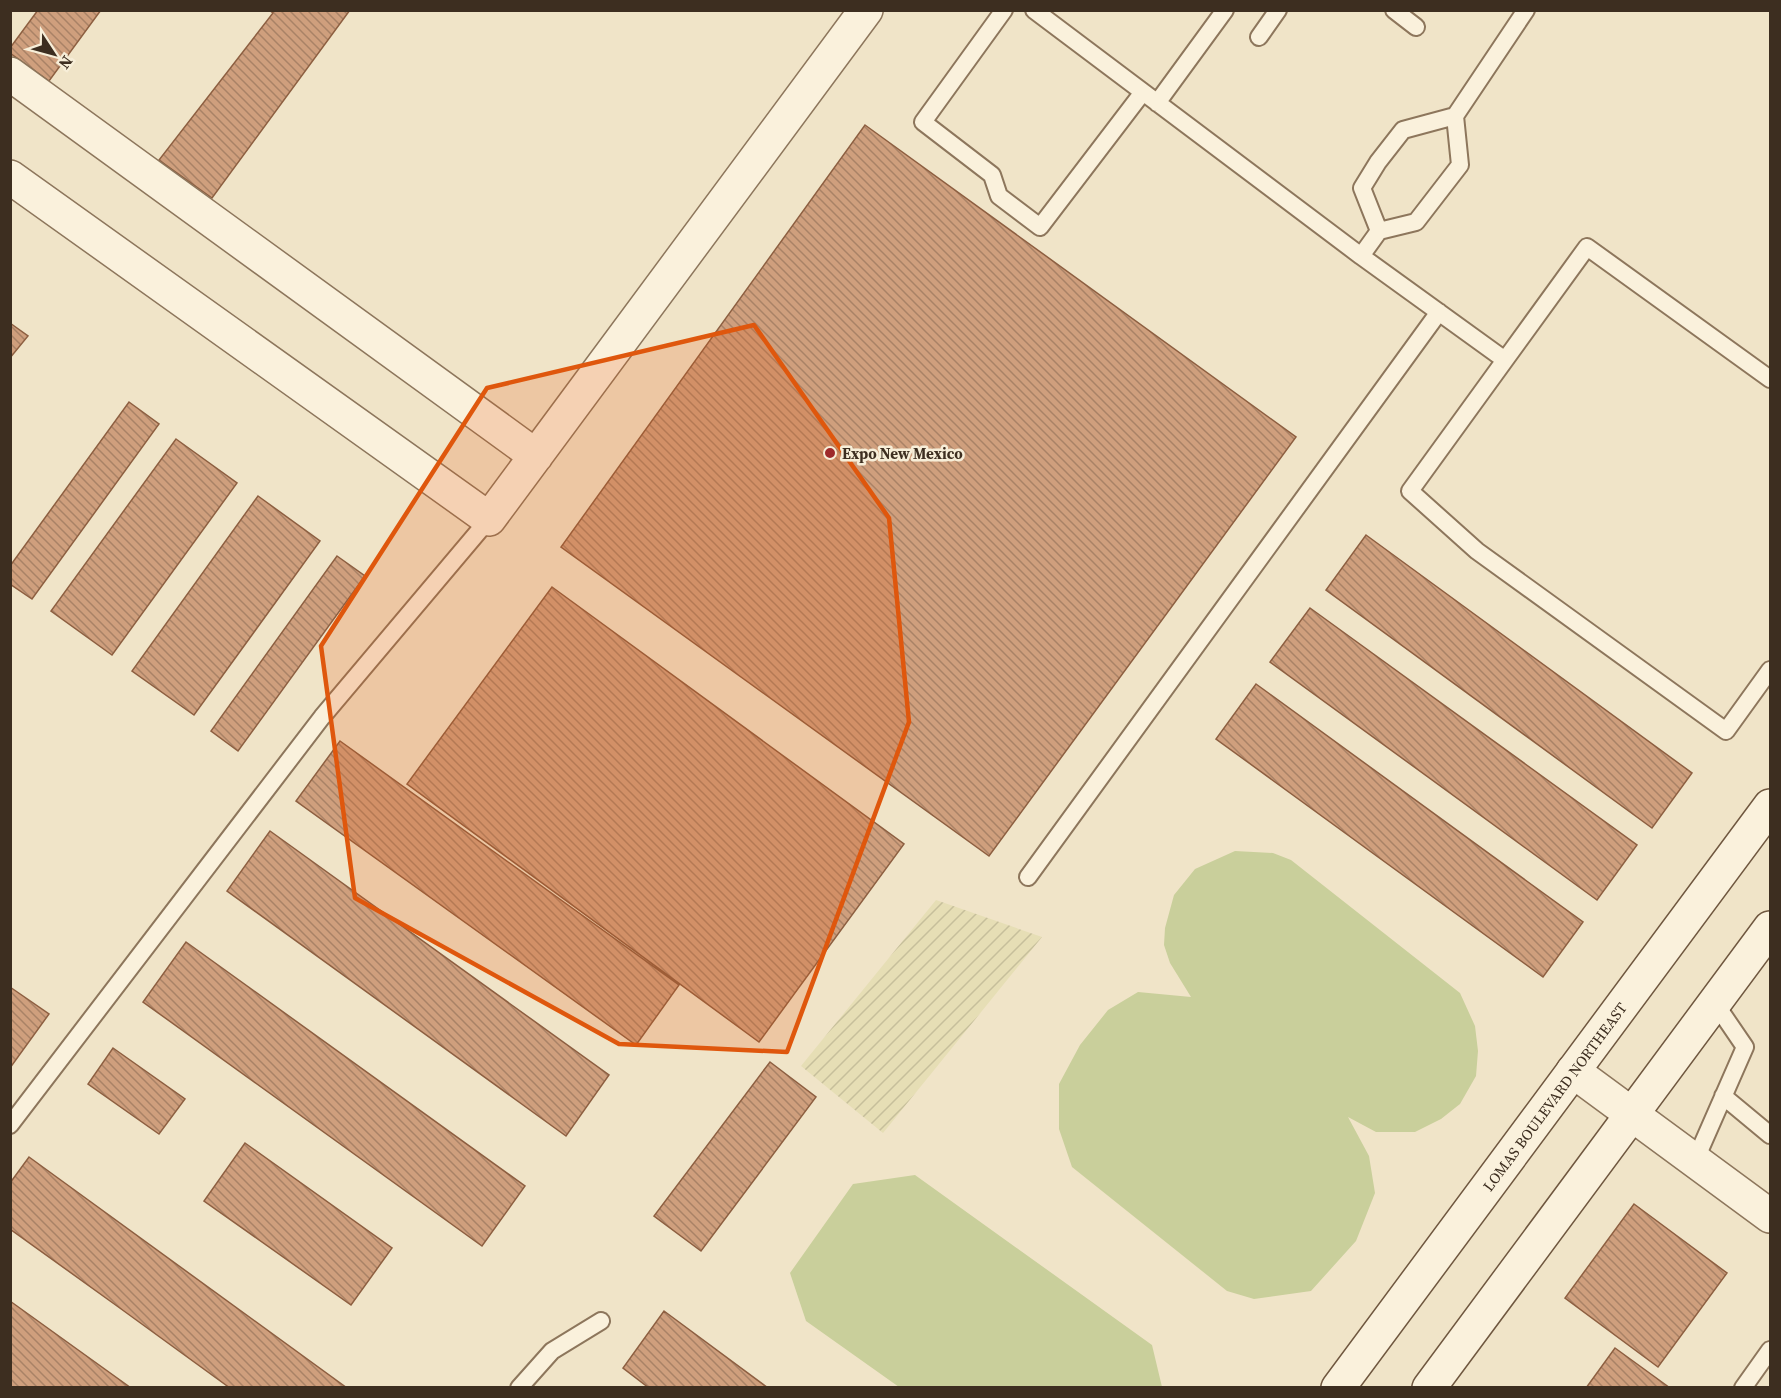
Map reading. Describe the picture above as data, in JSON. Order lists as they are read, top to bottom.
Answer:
{
  "streets": {
    "street": ["LOMAS BOULEVARD NORTHEAST"]
  },
  "places": ["Expo New Mexico"],
  "north": "bottom right"
}
